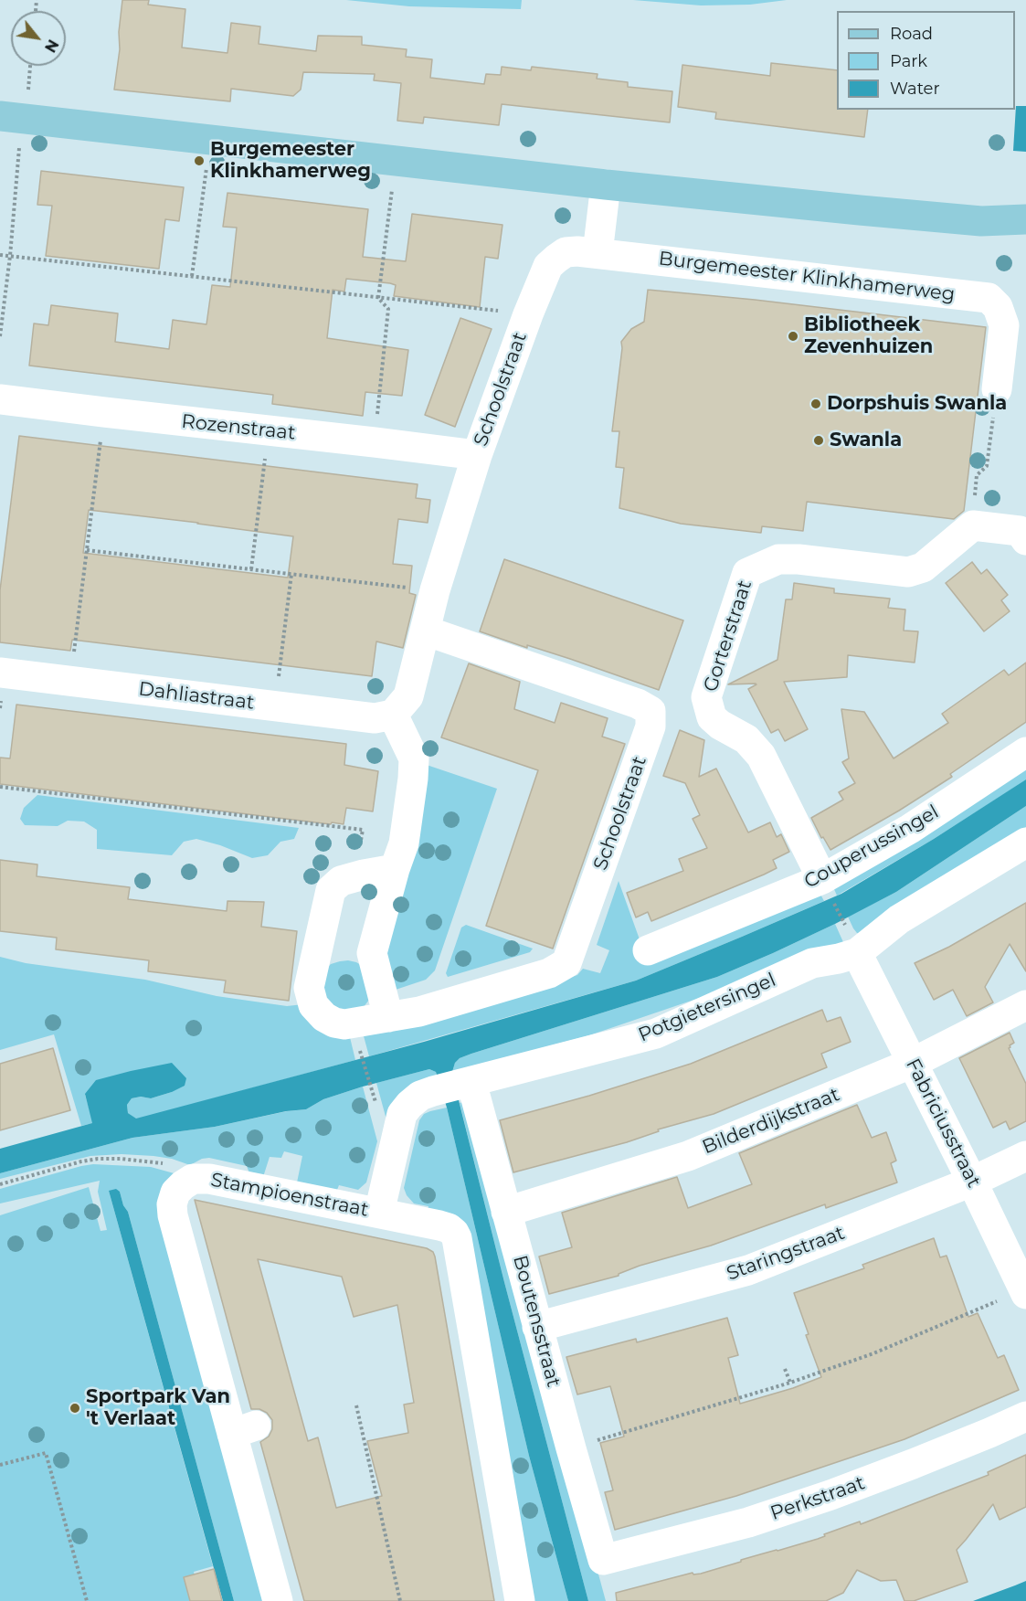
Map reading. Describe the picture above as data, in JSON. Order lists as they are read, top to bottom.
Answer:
{
  "streets": {
    "street": [
      "Burgemeester Klinkhamerweg",
      "Schoolstraat",
      "Rozenstraat",
      "Gorterstraat",
      "Dahliastraat",
      "Couperussingel",
      "Potgietersingel",
      "Bilderdijkstraat",
      "Fabriciusstraat",
      "Stampioenstraat",
      "Staringstraat",
      "Boutensstraat",
      "Perkstraat"
    ]
  },
  "crossings": [
    ["Burgemeester Klinkhamerweg", "Schoolstraat"],
    ["Schoolstraat", "Rozenstraat"],
    ["Schoolstraat", "Dahliastraat"],
    ["Gorterstraat", "Couperussingel"],
    ["Potgietersingel", "Fabriciusstraat"],
    ["Potgietersingel", "Stampioenstraat"],
    ["Potgietersingel", "Boutensstraat"],
    ["Bilderdijkstraat", "Fabriciusstraat"],
    ["Bilderdijkstraat", "Boutensstraat"],
    ["Fabriciusstraat", "Staringstraat"],
    ["Staringstraat", "Boutensstraat"],
    ["Boutensstraat", "Perkstraat"]
  ],
  "places": [
    "Burgemeester Klinkhamerweg",
    "Bibliotheek Zevenhuizen",
    "Dorpshuis Swanla",
    "Swanla",
    "Sportpark Van 't Verlaat"
  ],
  "legend": ["Road", "Park", "Water"],
  "north": "bottom right"
}
